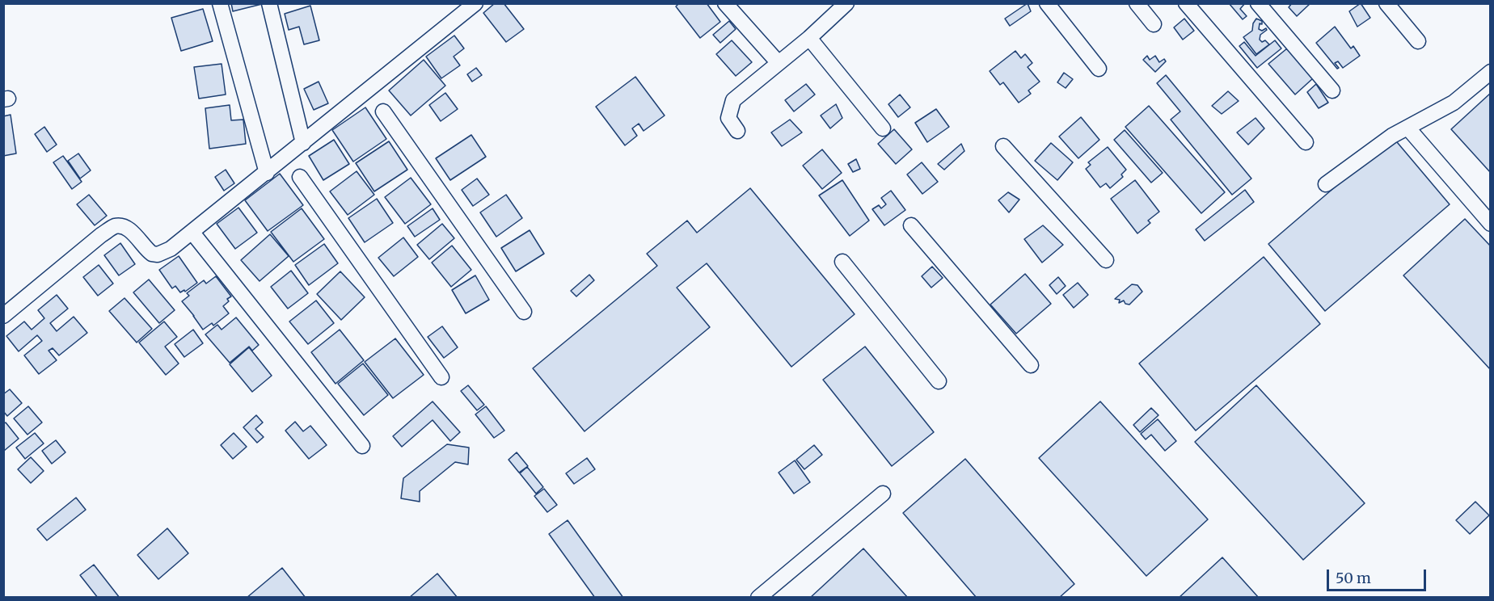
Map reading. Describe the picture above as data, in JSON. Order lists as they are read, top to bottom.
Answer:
{
  "scale_bar": "50 m"
}
